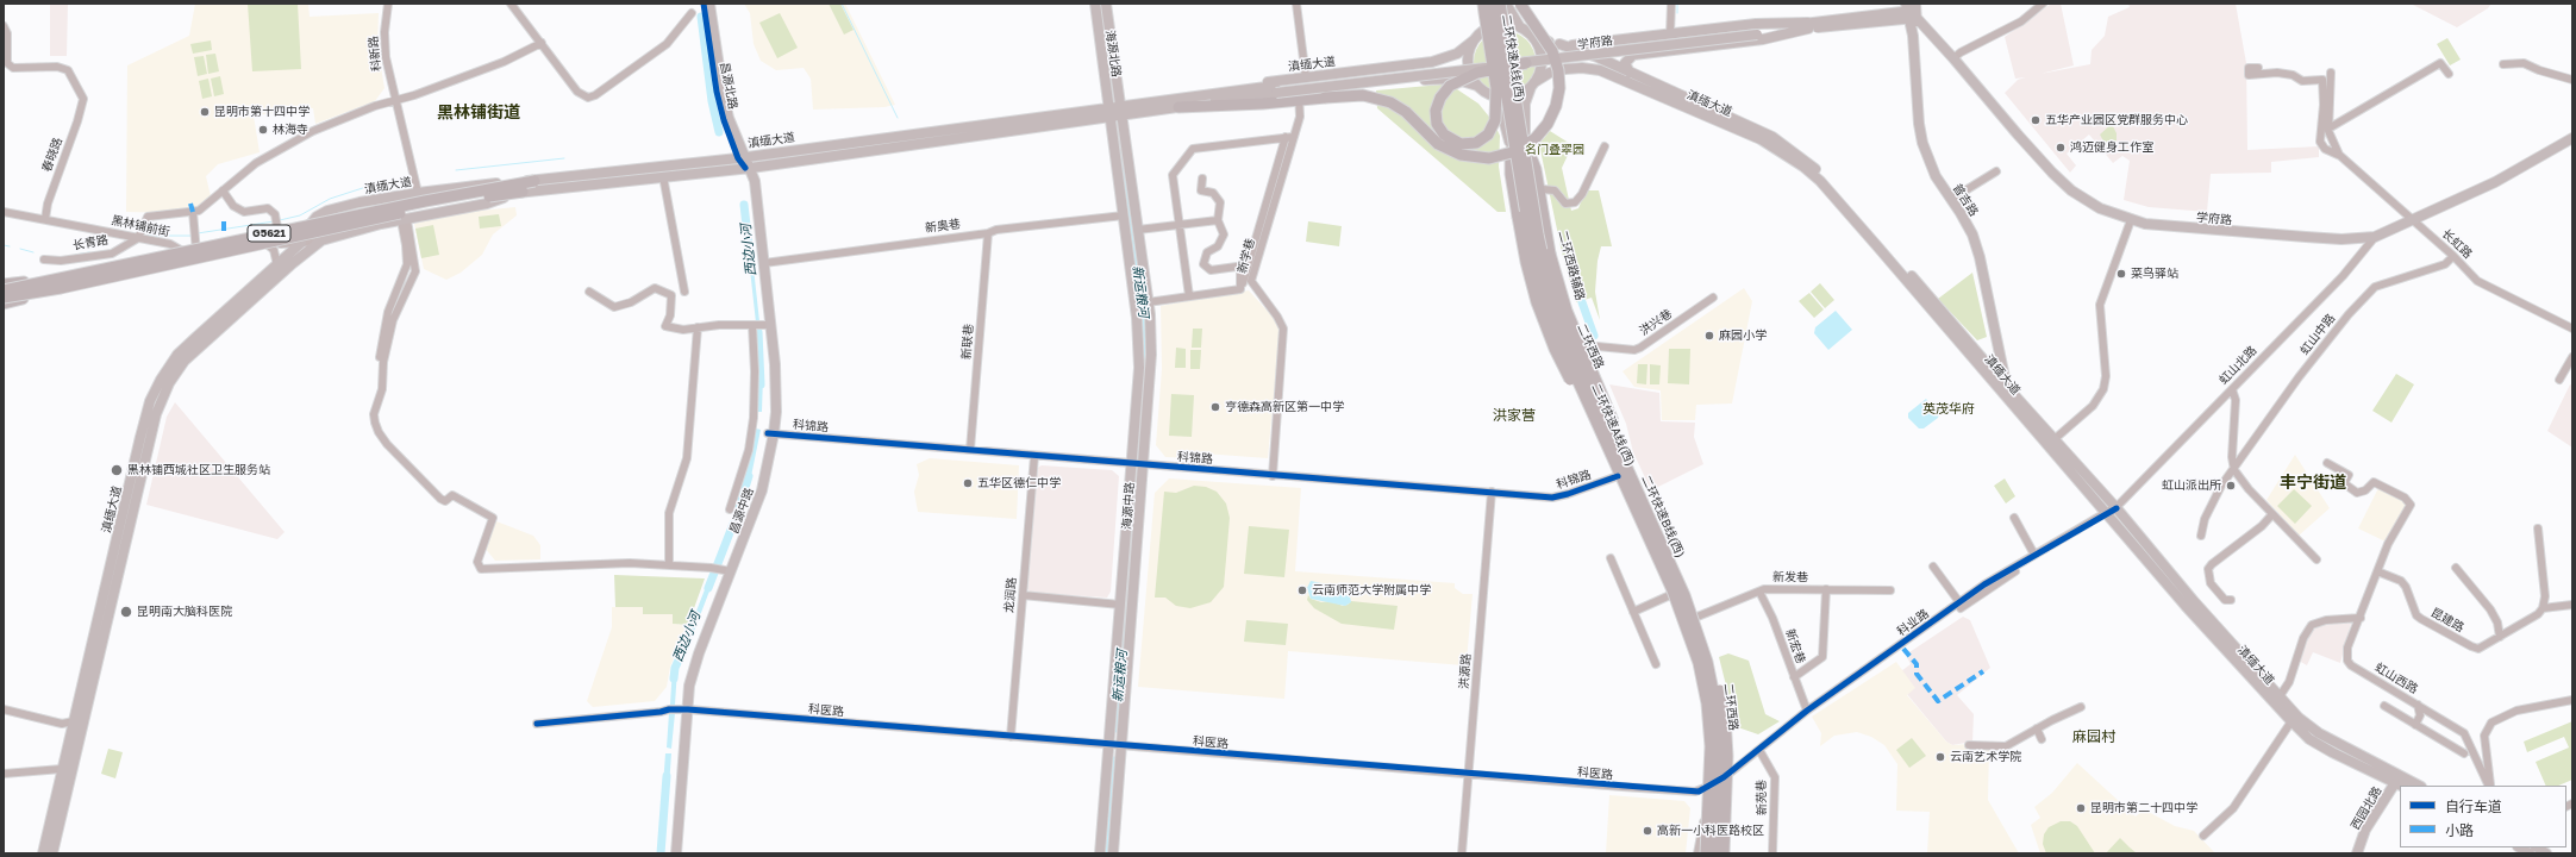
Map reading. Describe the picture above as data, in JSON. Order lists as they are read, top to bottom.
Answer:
{
  "streets": {
    "highway": ["二环快速A线(西)", "G5621", "二环快速B线(西)"],
    "main road": [
      "学府路",
      "海源北路",
      "滇缅大道",
      "昌源北路",
      "普吉路",
      "二环西路",
      "海源中路",
      "昌源中路",
      "西园北路"
    ],
    "street": [
      "科新路",
      "春晓路",
      "黑林铺前街",
      "新奥巷",
      "长青路",
      "长虹路",
      "新学巷",
      "二环西路辅路",
      "洪兴巷",
      "虹山中路",
      "新联巷",
      "虹山北路",
      "科锦路",
      "新发巷",
      "龙润路",
      "昆建路",
      "科业路",
      "新宏巷",
      "洪源路",
      "虹山西路",
      "科医路",
      "新苑巷"
    ]
  },
  "crossings": [
    ["学府路", "滇缅大道"],
    ["学府路", "普吉路"],
    ["学府路", "长虹路"],
    ["学府路", "二环西路"],
    ["学府路", "虹山北路"],
    ["科新路", "滇缅大道"],
    ["海源北路", "滇缅大道"],
    ["海源北路", "海源中路"],
    ["二环快速A线(西)", "科锦路"],
    ["滇缅大道", "昌源北路"],
    ["滇缅大道", "普吉路"],
    ["滇缅大道", "G5621"],
    ["滇缅大道", "二环西路"],
    ["滇缅大道", "虹山北路"],
    ["滇缅大道", "海源中路"],
    ["滇缅大道", "昌源中路"],
    ["滇缅大道", "科业路"],
    ["滇缅大道", "西园北路"],
    ["昌源北路", "昌源中路"],
    ["春晓路", "黑林铺前街"],
    ["黑林铺前街", "长青路"],
    ["新奥巷", "新联巷"],
    ["新奥巷", "海源中路"],
    ["新奥巷", "昌源中路"],
    ["长虹路", "虹山中路"],
    ["新学巷", "科锦路"],
    ["二环西路辅路", "洪兴巷"],
    ["二环西路辅路", "二环西路"],
    ["洪兴巷", "二环西路"],
    ["新联巷", "科锦路"],
    ["二环西路", "二环快速B线(西)"],
    ["二环西路", "新发巷"],
    ["虹山北路", "科业路"],
    ["科锦路", "海源中路"],
    ["科锦路", "昌源中路"],
    ["科锦路", "龙润路"],
    ["科锦路", "洪源路"],
    ["海源中路", "科医路"],
    ["昌源中路", "科医路"],
    ["二环快速B线(西)", "新发巷"],
    ["新发巷", "新宏巷"],
    ["龙润路", "科医路"],
    ["昆建路", "虹山西路"],
    ["科业路", "新宏巷"],
    ["科业路", "新苑巷"],
    ["洪源路", "科医路"]
  ],
  "districts": [
    "黑林铺街道",
    "英茂华府",
    "洪家营",
    "丰宁街道",
    "麻园村"
  ],
  "water": ["西边小河", "新运粮河"],
  "parks": ["名门叠翠园"],
  "places": [
    "昆明市第十四中学",
    "五华产业园区党群服务中心",
    "林海寺",
    "鸿迈健身工作室",
    "菜鸟驿站",
    "麻园小学",
    "亨德森高新区第一中学",
    "黑林铺西城社区卫生服务站",
    "五华区德仁中学",
    "虹山派出所",
    "云南师范大学附属中学",
    "昆明南大脑科医院",
    "云南艺术学院",
    "昆明市第二十四中学",
    "高新一小科医路校区"
  ],
  "legend": ["自行车道", "小路"]
}
